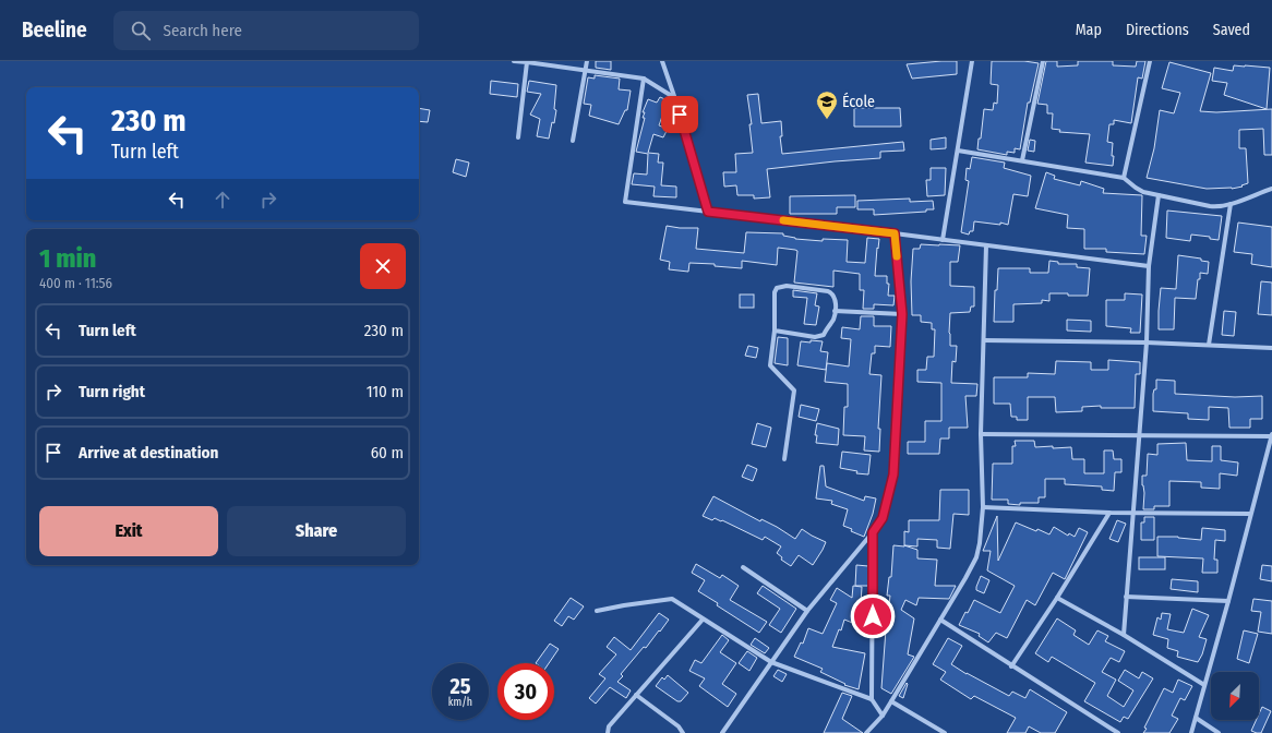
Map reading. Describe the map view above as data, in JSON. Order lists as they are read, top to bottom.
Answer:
{
  "places": {
    "school or university": ["École"]
  },
  "north": "bottom left",
  "page": {
    "header": "Beeline",
    "search": "Search here",
    "nav": ["Map", "Directions", "Saved"],
    "turn": ["230 m", "Turn left"],
    "heading": ["1 min", "400 m · 11:56"],
    "list": [
      {
        "name": "Turn left",
        "value": "230 m"
      },
      {
        "name": "Turn right",
        "value": "110 m"
      },
      {
        "name": "Arrive at destination",
        "value": "60 m"
      }
    ],
    "buttons": ["Exit", "Share"],
    "speed": "25 km/h",
    "limit": "30"
  }
}
